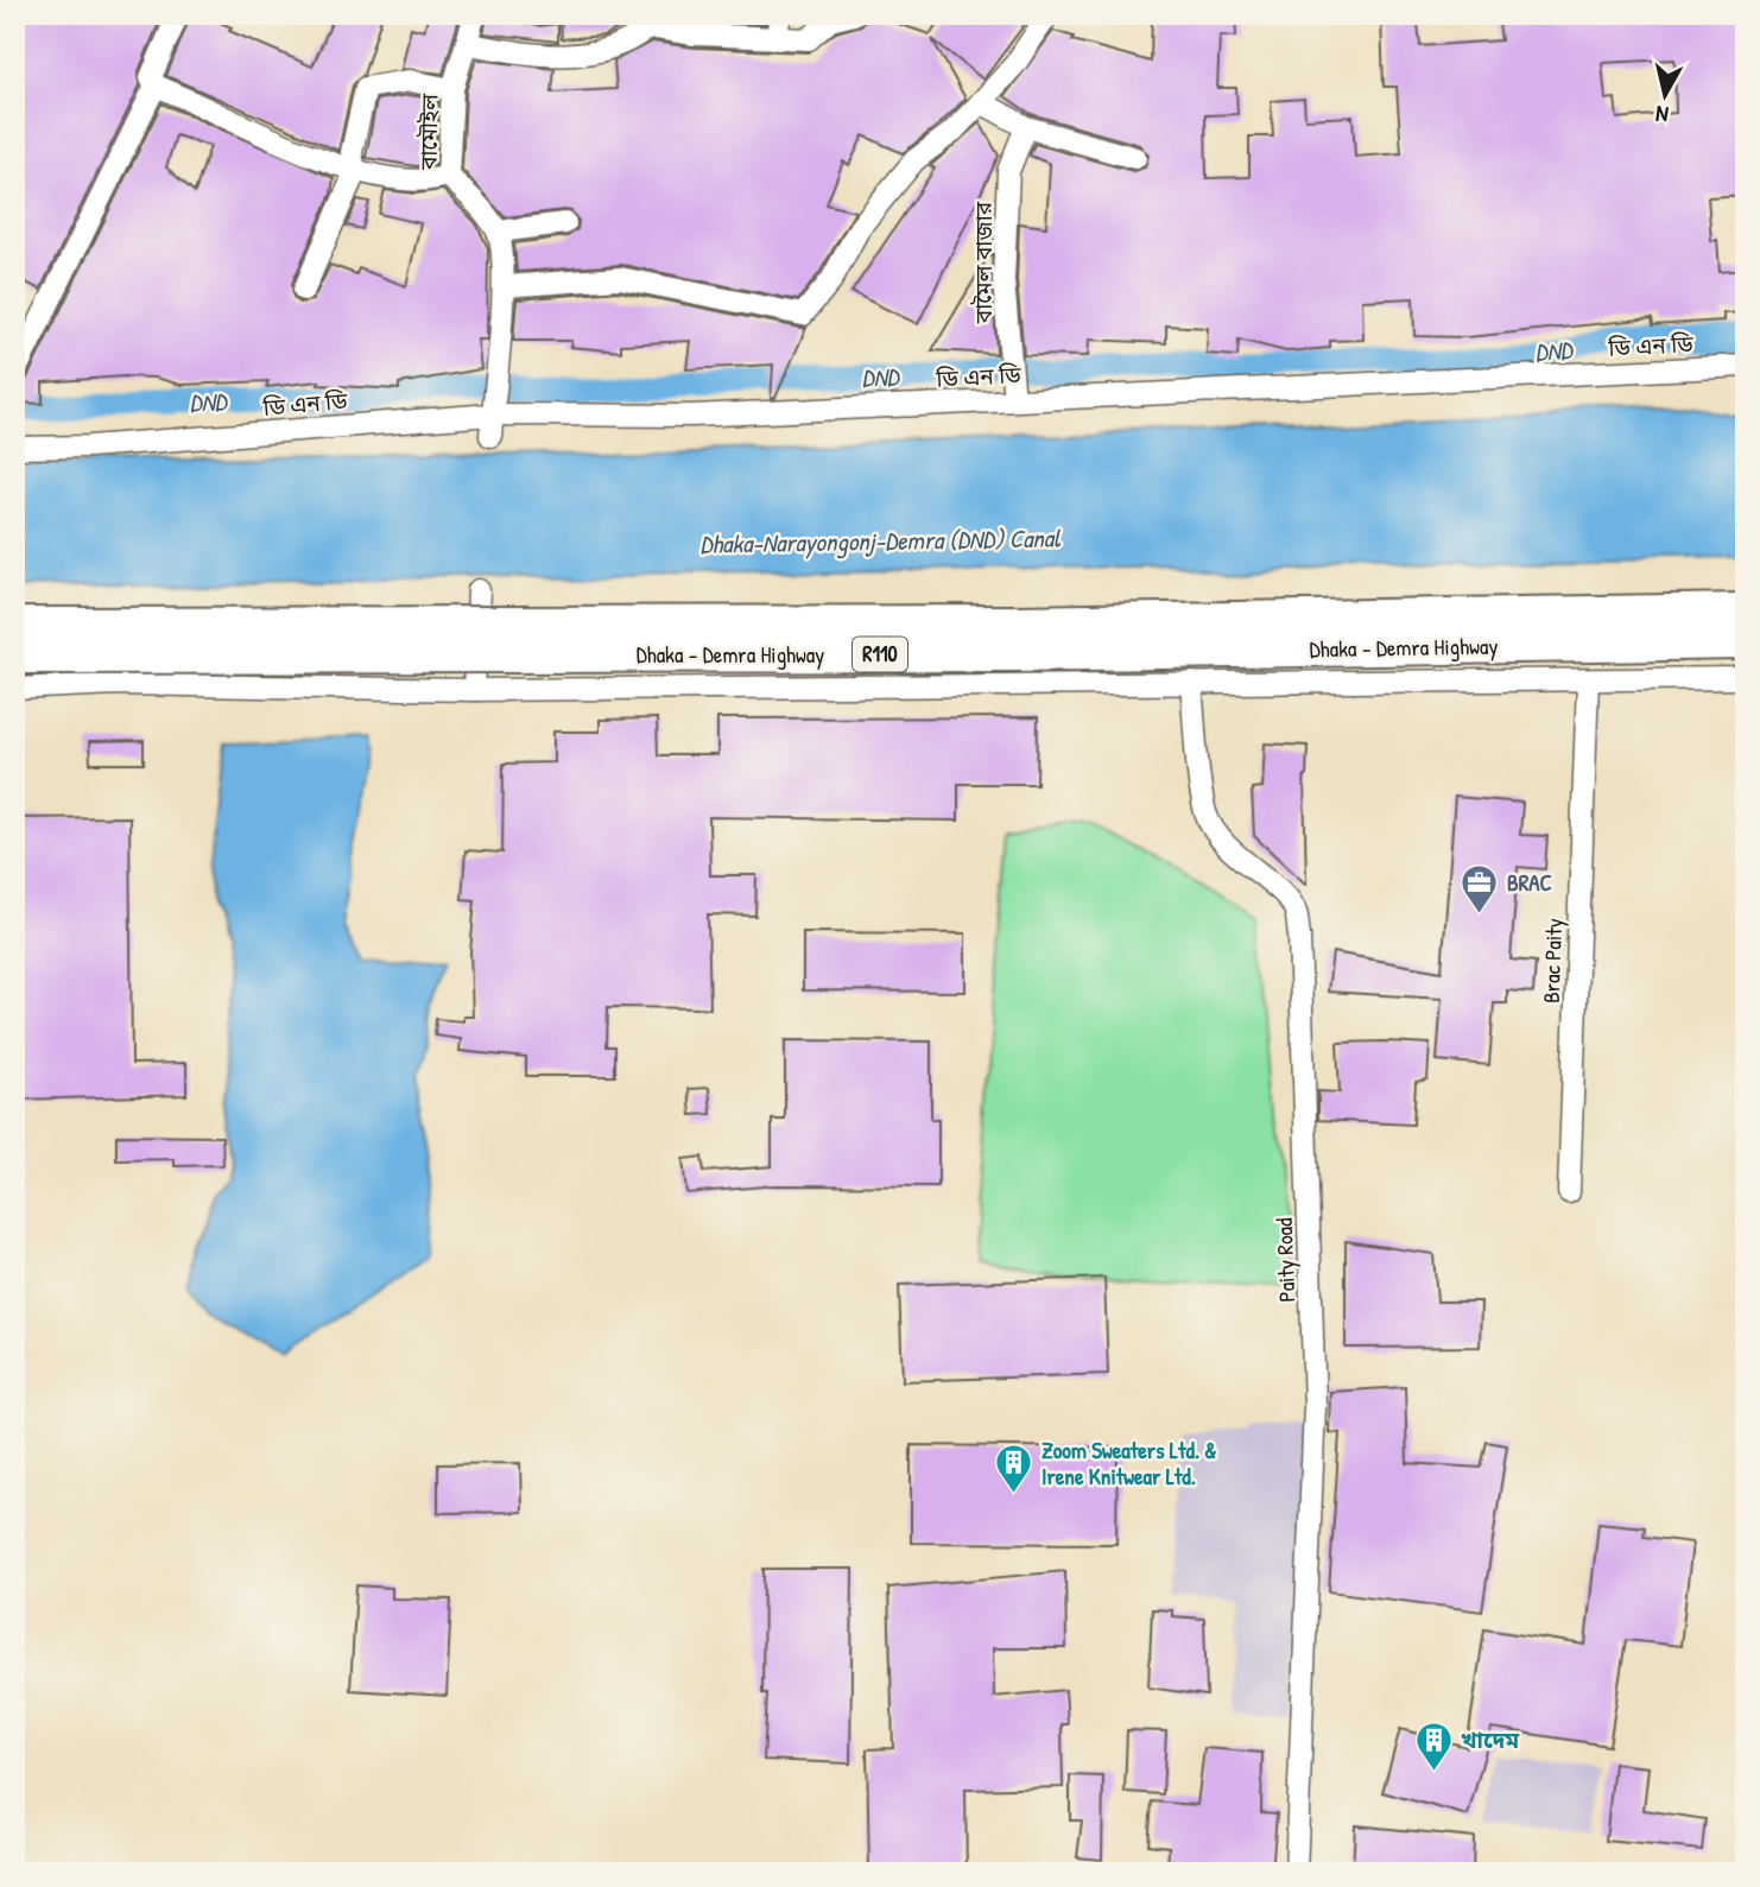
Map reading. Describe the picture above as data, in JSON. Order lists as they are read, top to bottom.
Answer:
{
  "streets": {
    "main road": ["Dhaka - Demra Highway", "R110"],
    "street": [
      "বামৌইল",
      "বামৈল বাজার",
      "ডি এন ডি",
      "Brac Paity",
      "Paity Road"
    ]
  },
  "crossings": [
    ["বামৈল বাজার", "ডি এন ডি"]
  ],
  "water": ["DND", "Dhaka-Narayongonj-Demra (DND) Canal"],
  "places": {
    "office": ["BRAC"],
    "building": ["Zoom Sweaters Ltd. & Irene Knitwear Ltd.", "খাদেম"]
  },
  "north": "bottom"
}
